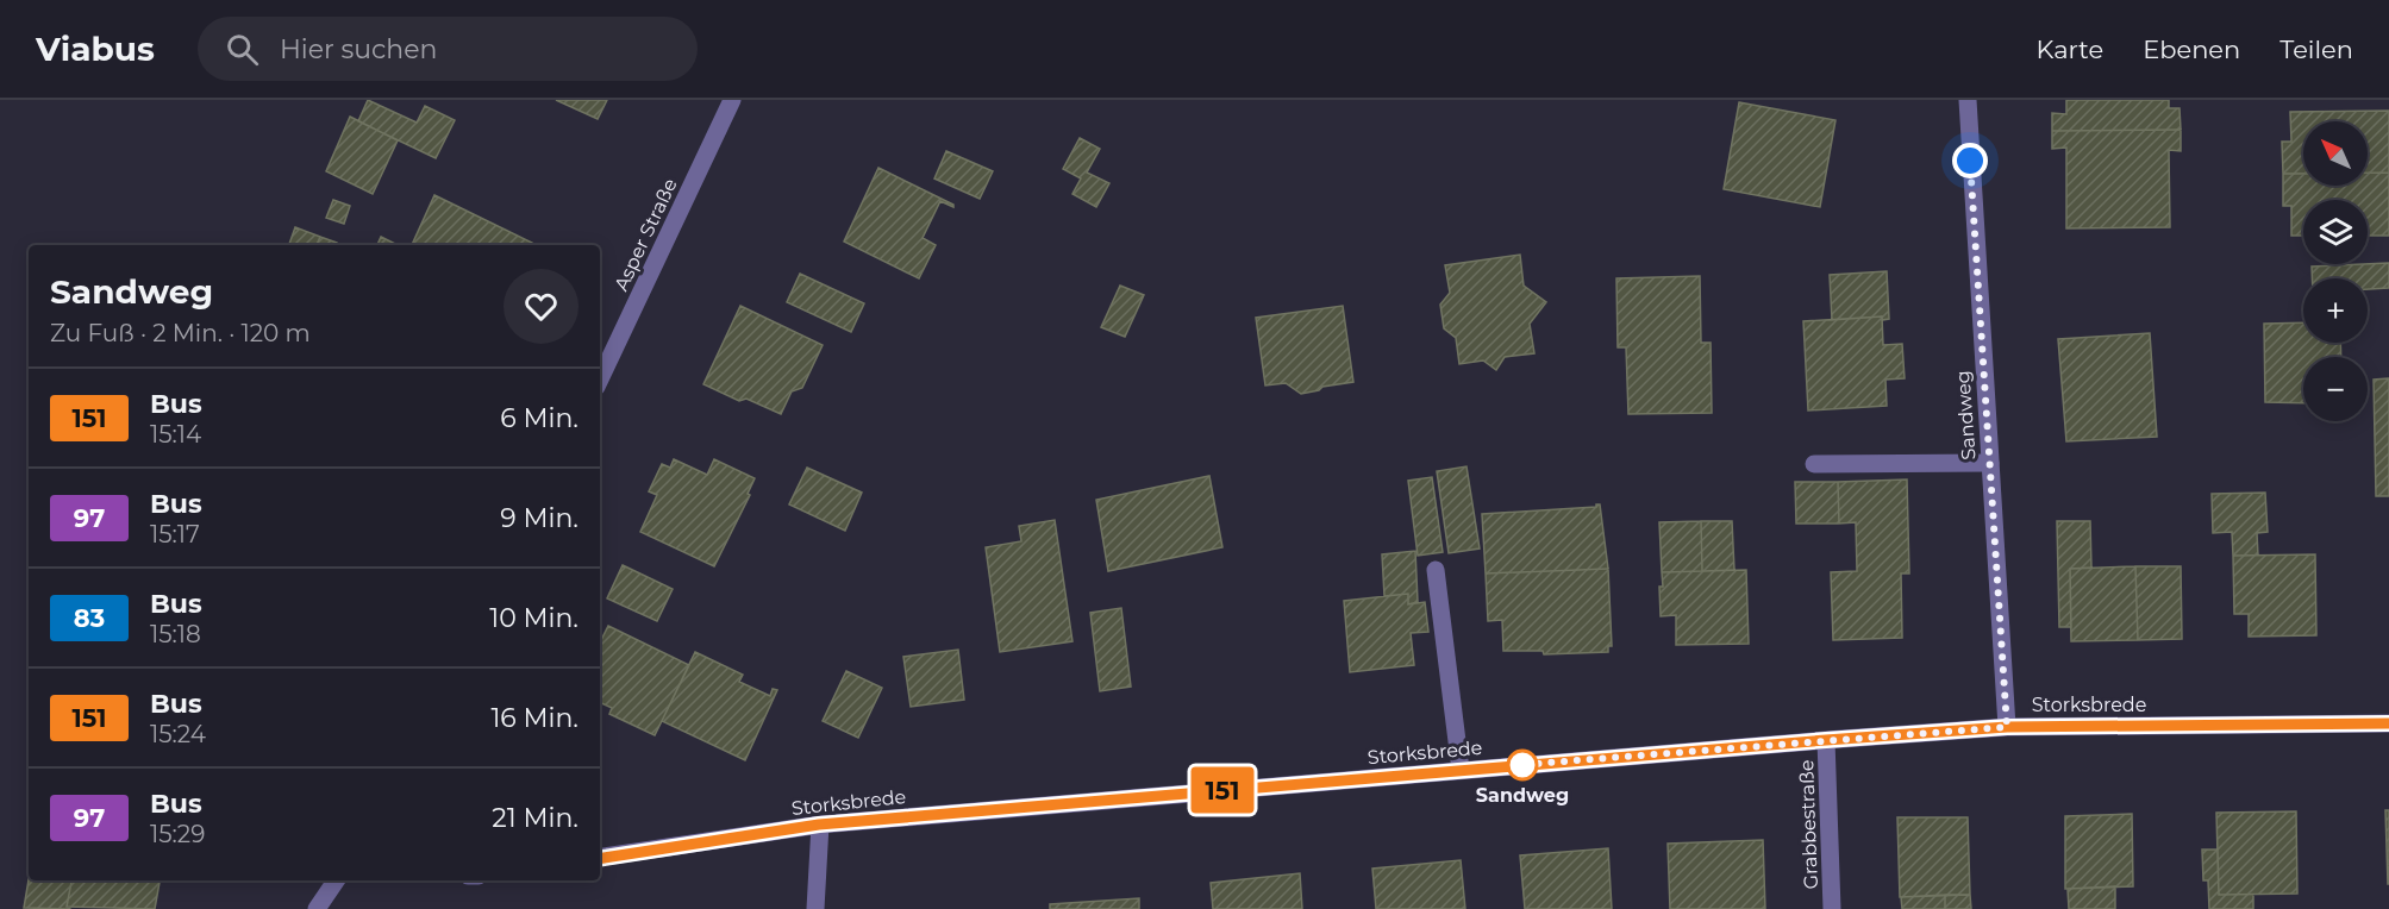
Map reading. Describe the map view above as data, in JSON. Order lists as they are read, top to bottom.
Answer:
{
  "streets": {
    "street": [
      "Asper Straße",
      "Sandweg",
      "Storksbrede",
      "Grabbestraße"
    ]
  },
  "crossings": [
    ["Sandweg", "Storksbrede"],
    ["Storksbrede", "Grabbestraße"]
  ],
  "places": ["Sandweg"],
  "lines": ["bus line 151"],
  "north": "top left",
  "page": {
    "header": "Viabus",
    "search": "Hier suchen",
    "nav": ["Karte", "Ebenen", "Teilen"],
    "on_map": "151",
    "map_buttons": ["+", "−"],
    "heading": ["Sandweg", "Zu Fuß · 2 Min. · 120 m"],
    "list": [
      {
        "mark": "151",
        "name": "Bus",
        "note": "15:14",
        "value": "6 Min."
      },
      {
        "mark": "97",
        "name": "Bus",
        "note": "15:17",
        "value": "9 Min."
      },
      {
        "mark": "83",
        "name": "Bus",
        "note": "15:18",
        "value": "10 Min."
      },
      {
        "mark": "151",
        "name": "Bus",
        "note": "15:24",
        "value": "16 Min."
      },
      {
        "mark": "97",
        "name": "Bus",
        "note": "15:29",
        "value": "21 Min."
      }
    ]
  }
}
